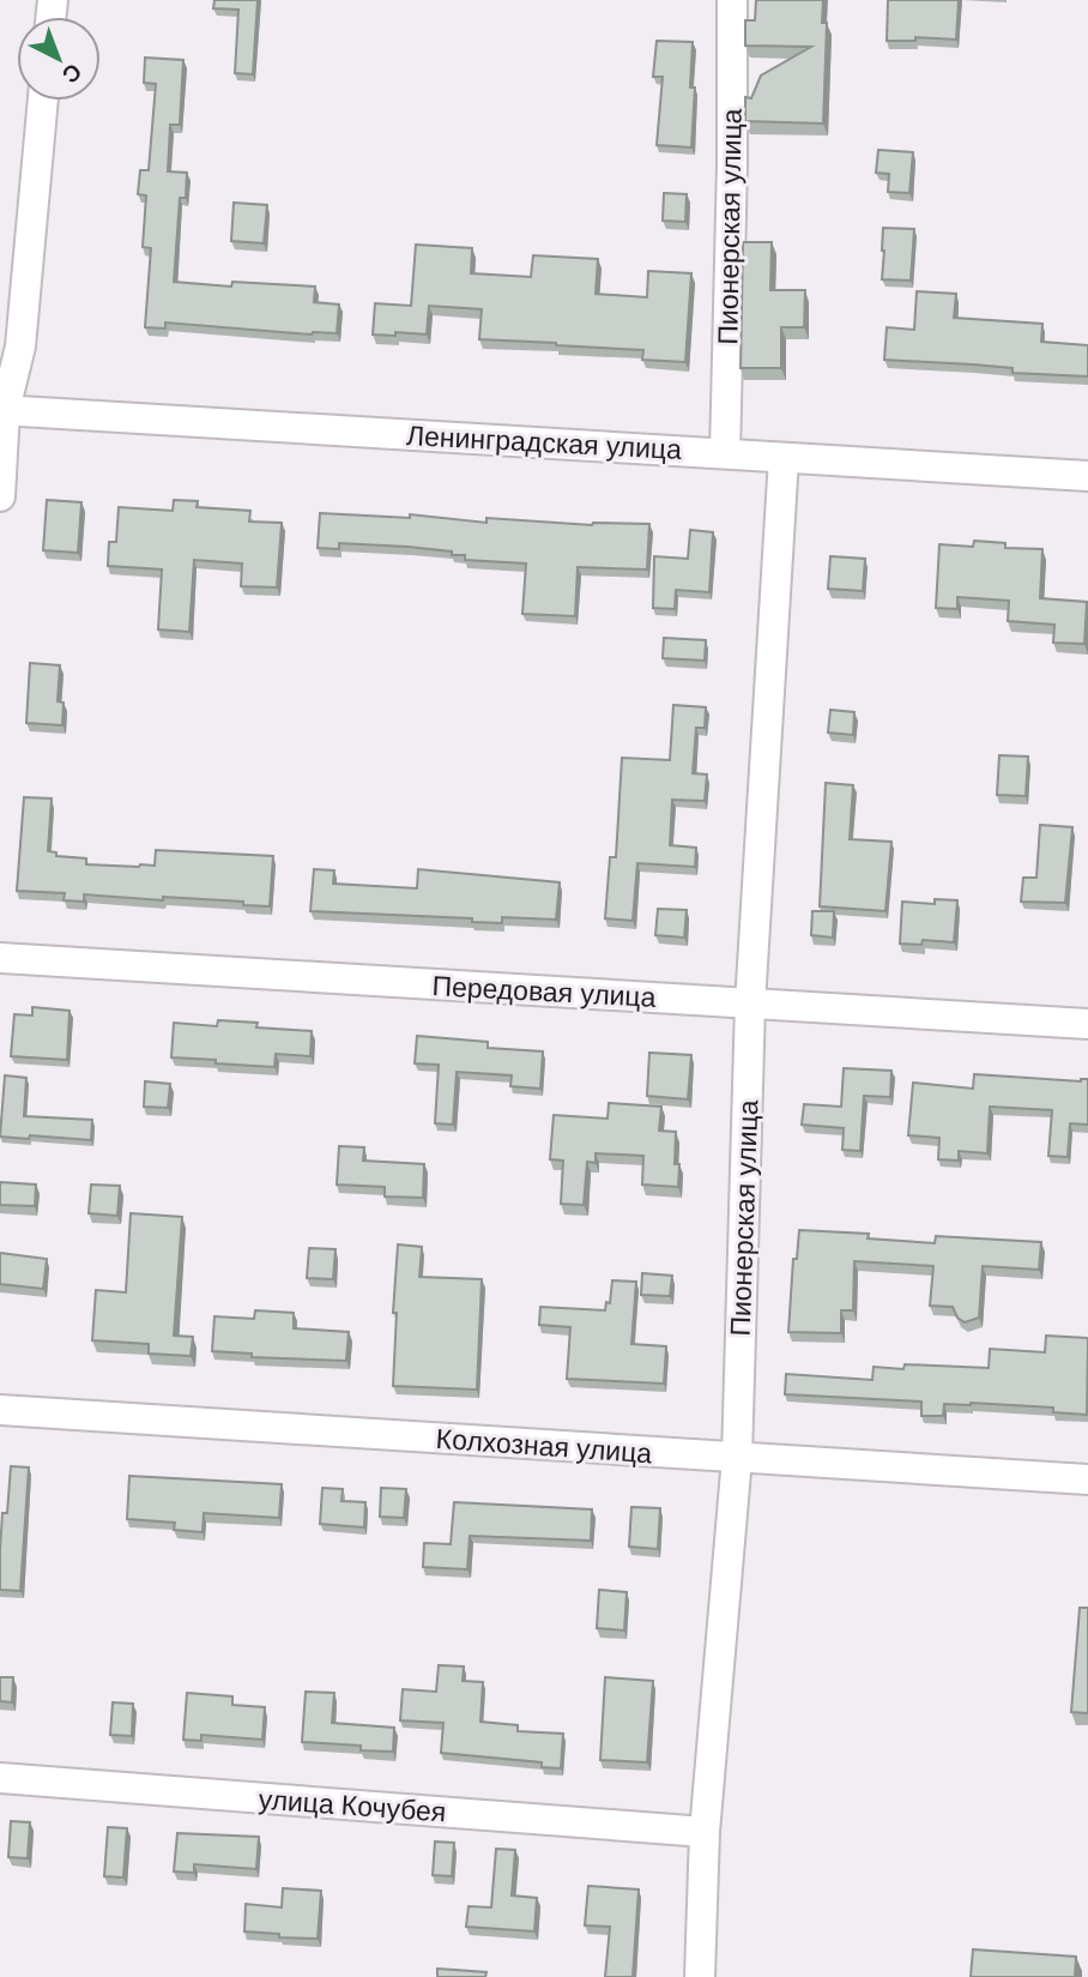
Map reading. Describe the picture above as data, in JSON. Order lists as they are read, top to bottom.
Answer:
{
  "streets": {
    "street": [
      "Пионерская улица",
      "Ленинградская улица",
      "Передовая улица",
      "Колхозная улица",
      "улица Кочубея"
    ]
  },
  "crossings": [
    ["Пионерская улица", "Ленинградская улица"],
    ["Пионерская улица", "Передовая улица"],
    ["Пионерская улица", "Колхозная улица"],
    ["Пионерская улица", "улица Кочубея"]
  ],
  "north": "bottom right"
}
